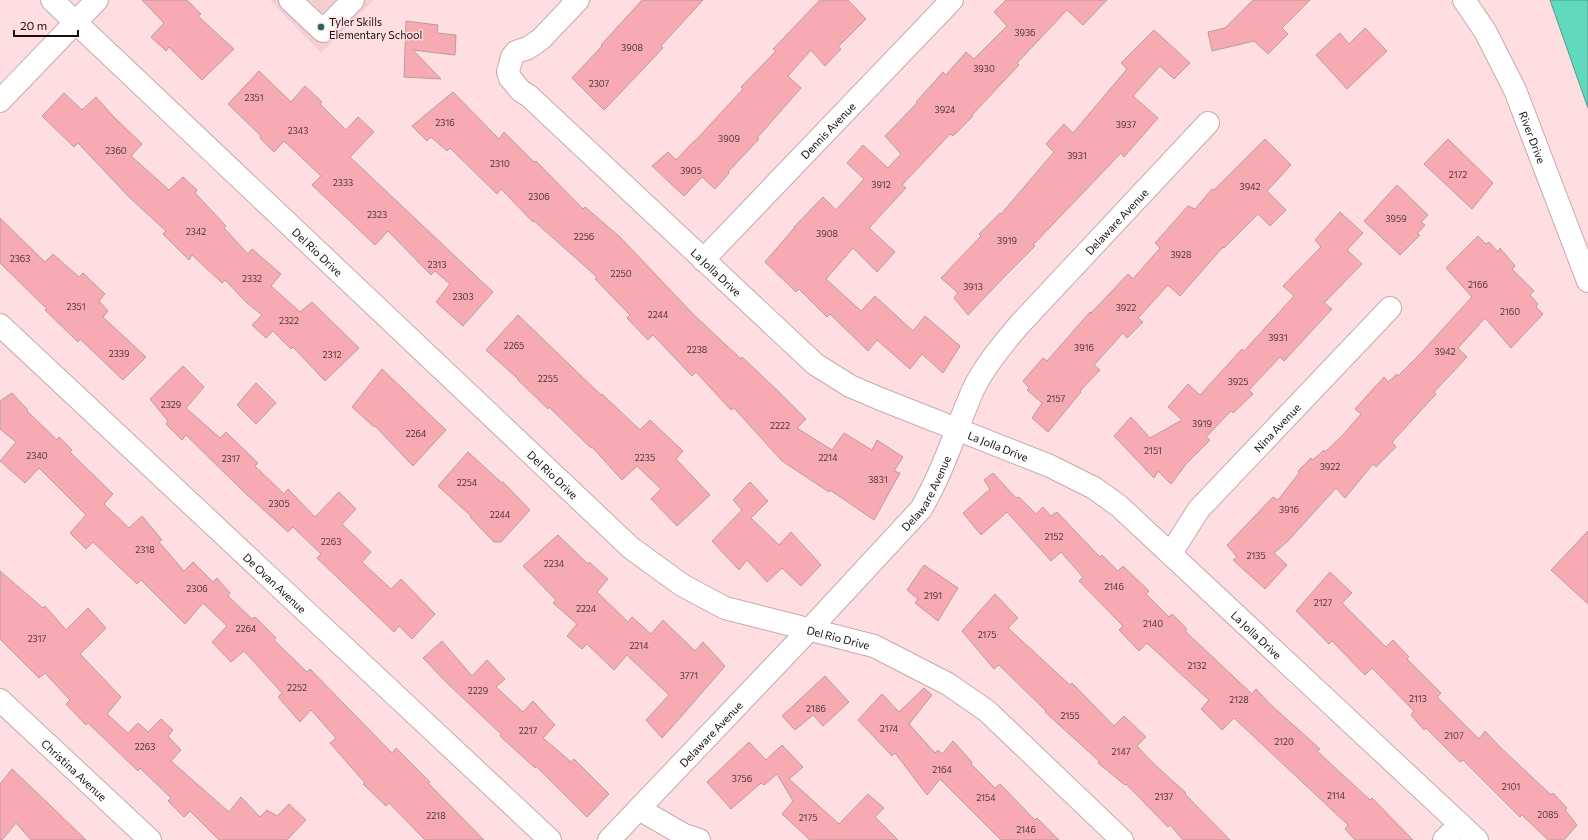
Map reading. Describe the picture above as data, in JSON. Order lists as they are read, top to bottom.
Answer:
{
  "streets": {
    "street": [
      "Dennis Avenue",
      "River Drive",
      "Delaware Avenue",
      "Del Rio Drive",
      "La Jolla Drive",
      "Nina Avenue",
      "De Ovan Avenue",
      "Christina Avenue"
    ]
  },
  "crossings": [
    ["Dennis Avenue", "La Jolla Drive"],
    ["Delaware Avenue", "Del Rio Drive"],
    ["Delaware Avenue", "La Jolla Drive"],
    ["La Jolla Drive", "Nina Avenue"]
  ],
  "places": ["Tyler Skills Elementary School"],
  "house_numbers": [
    "3936",
    "3908",
    "3930",
    "2307",
    "2351",
    "3924",
    "2316",
    "3937",
    "2343",
    "3909",
    "2360",
    "3931",
    "2310",
    "3905",
    "2172",
    "2333",
    "3912",
    "3942",
    "2306",
    "2323",
    "3959",
    "2342",
    "3908",
    "2256",
    "3919",
    "3928",
    "2363",
    "2313",
    "2250",
    "2332",
    "2166",
    "3913",
    "2303",
    "2351",
    "3922",
    "2160",
    "2244",
    "2322",
    "3931",
    "2265",
    "3916",
    "2238",
    "3942",
    "2339",
    "2312",
    "2255",
    "3925",
    "2157",
    "2329",
    "3919",
    "2222",
    "2264",
    "2151",
    "2340",
    "2235",
    "2214",
    "2317",
    "3922",
    "3831",
    "2254",
    "2305",
    "3916",
    "2244",
    "2152",
    "2263",
    "2318",
    "2135",
    "2234",
    "2146",
    "2306",
    "2191",
    "2127",
    "2224",
    "2140",
    "2264",
    "2175",
    "2317",
    "2214",
    "2132",
    "3771",
    "2252",
    "2229",
    "2113",
    "2128",
    "2186",
    "2155",
    "2174",
    "2217",
    "2107",
    "2120",
    "2263",
    "2147",
    "2164",
    "3756",
    "2101",
    "2114",
    "2137",
    "2154",
    "2085",
    "2218",
    "2175",
    "2146"
  ],
  "scale_bar": "20 m"
}
